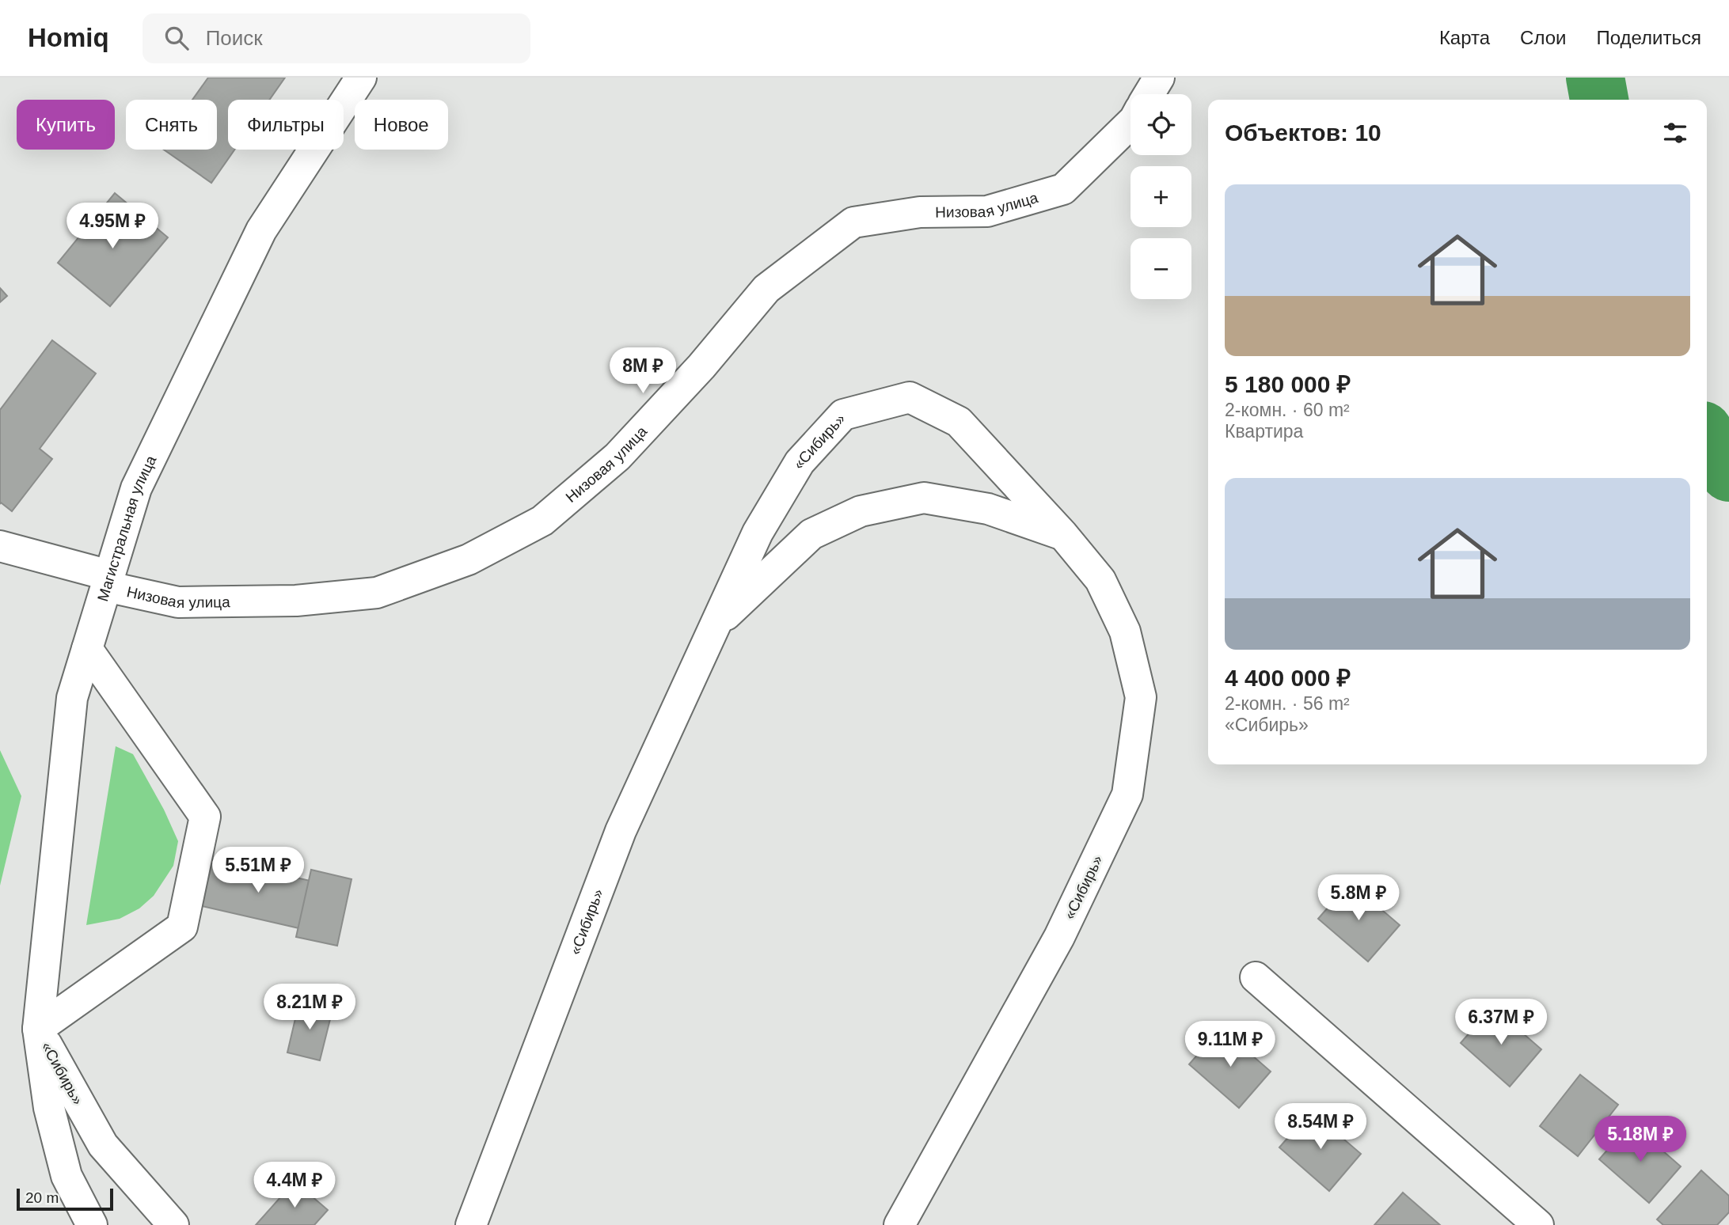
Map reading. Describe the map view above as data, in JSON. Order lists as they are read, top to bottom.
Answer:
{
  "streets": {
    "main road": ["Низовая улица", "«Сибирь»", "Магистральная улица"]
  },
  "crossings": [
    ["Низовая улица", "Магистральная улица"],
    ["«Сибирь»", "Магистральная улица"]
  ],
  "scale_bar": "20 m",
  "page": {
    "header": "Homiq",
    "search": "Поиск",
    "nav": ["Карта", "Слои", "Поделиться"],
    "map_buttons": ["+", "−"],
    "chip": [
      "Купить",
      "Снять",
      "Фильтры",
      "Новое"
    ],
    "heading": "Объектов: 10",
    "list": [
      {
        "name": "5 180 000 ₽",
        "note": "2-комн. · 60 m² · Квартира"
      },
      {
        "name": "4 400 000 ₽",
        "note": "2-комн. · 56 m² · «Сибирь»"
      }
    ],
    "price": [
      "4.95M ₽",
      "8M ₽",
      "5.51M ₽",
      "5.8M ₽",
      "8.21M ₽",
      "6.37M ₽",
      "9.11M ₽",
      "8.54M ₽",
      "5.18M ₽",
      "4.4M ₽"
    ],
    "scale": "20 m"
  }
}
